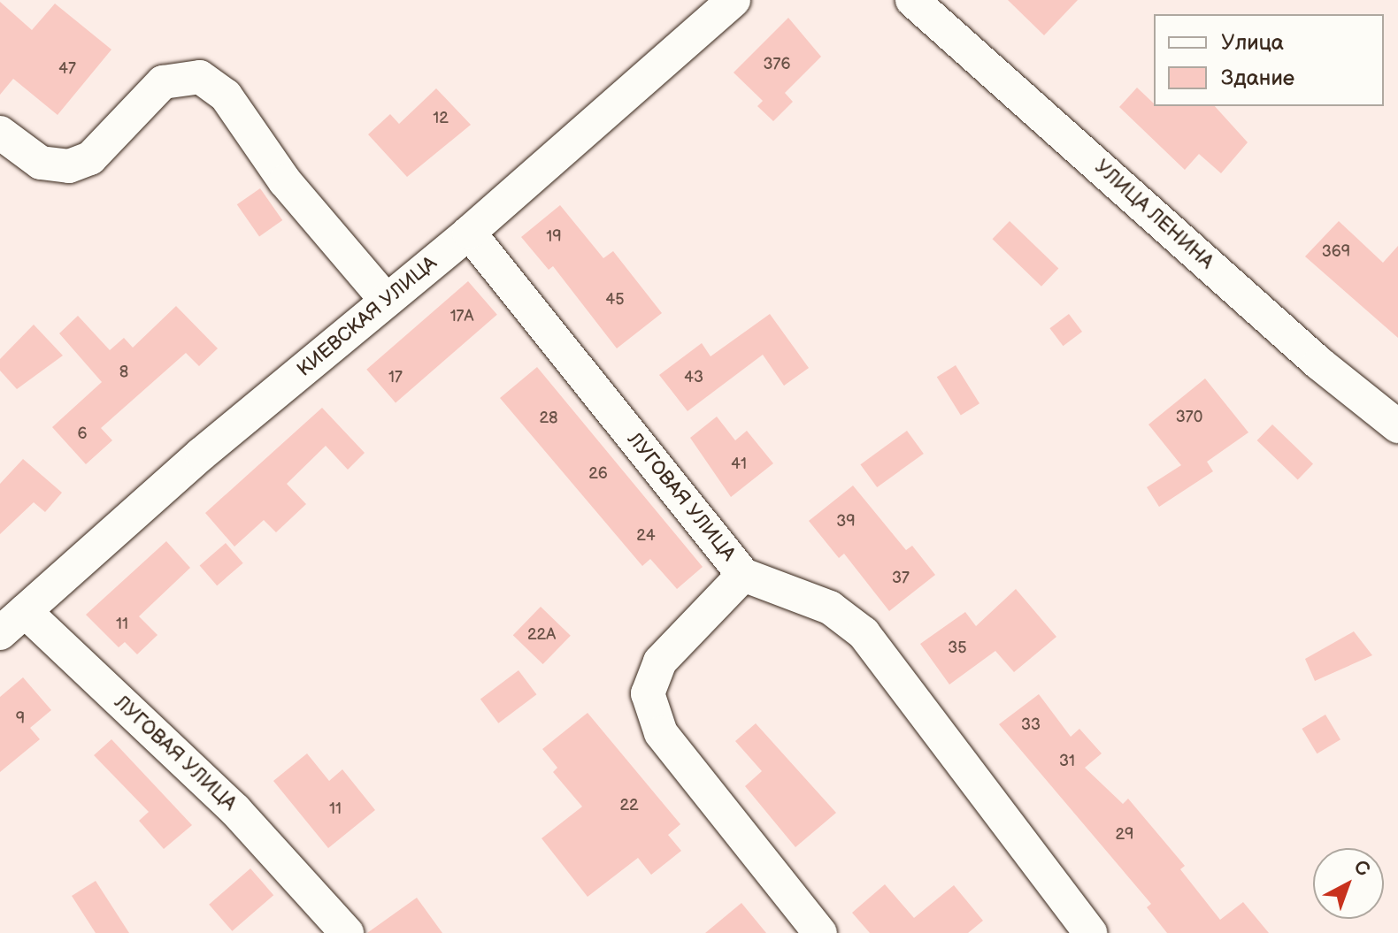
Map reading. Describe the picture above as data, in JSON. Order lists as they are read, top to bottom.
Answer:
{
  "streets": {
    "street": ["УЛИЦА ЛЕНИНА", "КИЕВСКАЯ УЛИЦА", "ЛУГОВАЯ УЛИЦА"]
  },
  "crossings": [
    ["КИЕВСКАЯ УЛИЦА", "ЛУГОВАЯ УЛИЦА"]
  ],
  "house_numbers": [
    "376",
    "47",
    "12",
    "19",
    "369",
    "45",
    "17А",
    "8",
    "17",
    "43",
    "370",
    "28",
    "6",
    "41",
    "26",
    "39",
    "24",
    "37",
    "11",
    "22А",
    "35",
    "9",
    "33",
    "31",
    "22",
    "11",
    "29"
  ],
  "legend": ["Улица", "Здание"],
  "north": "top right"
}
